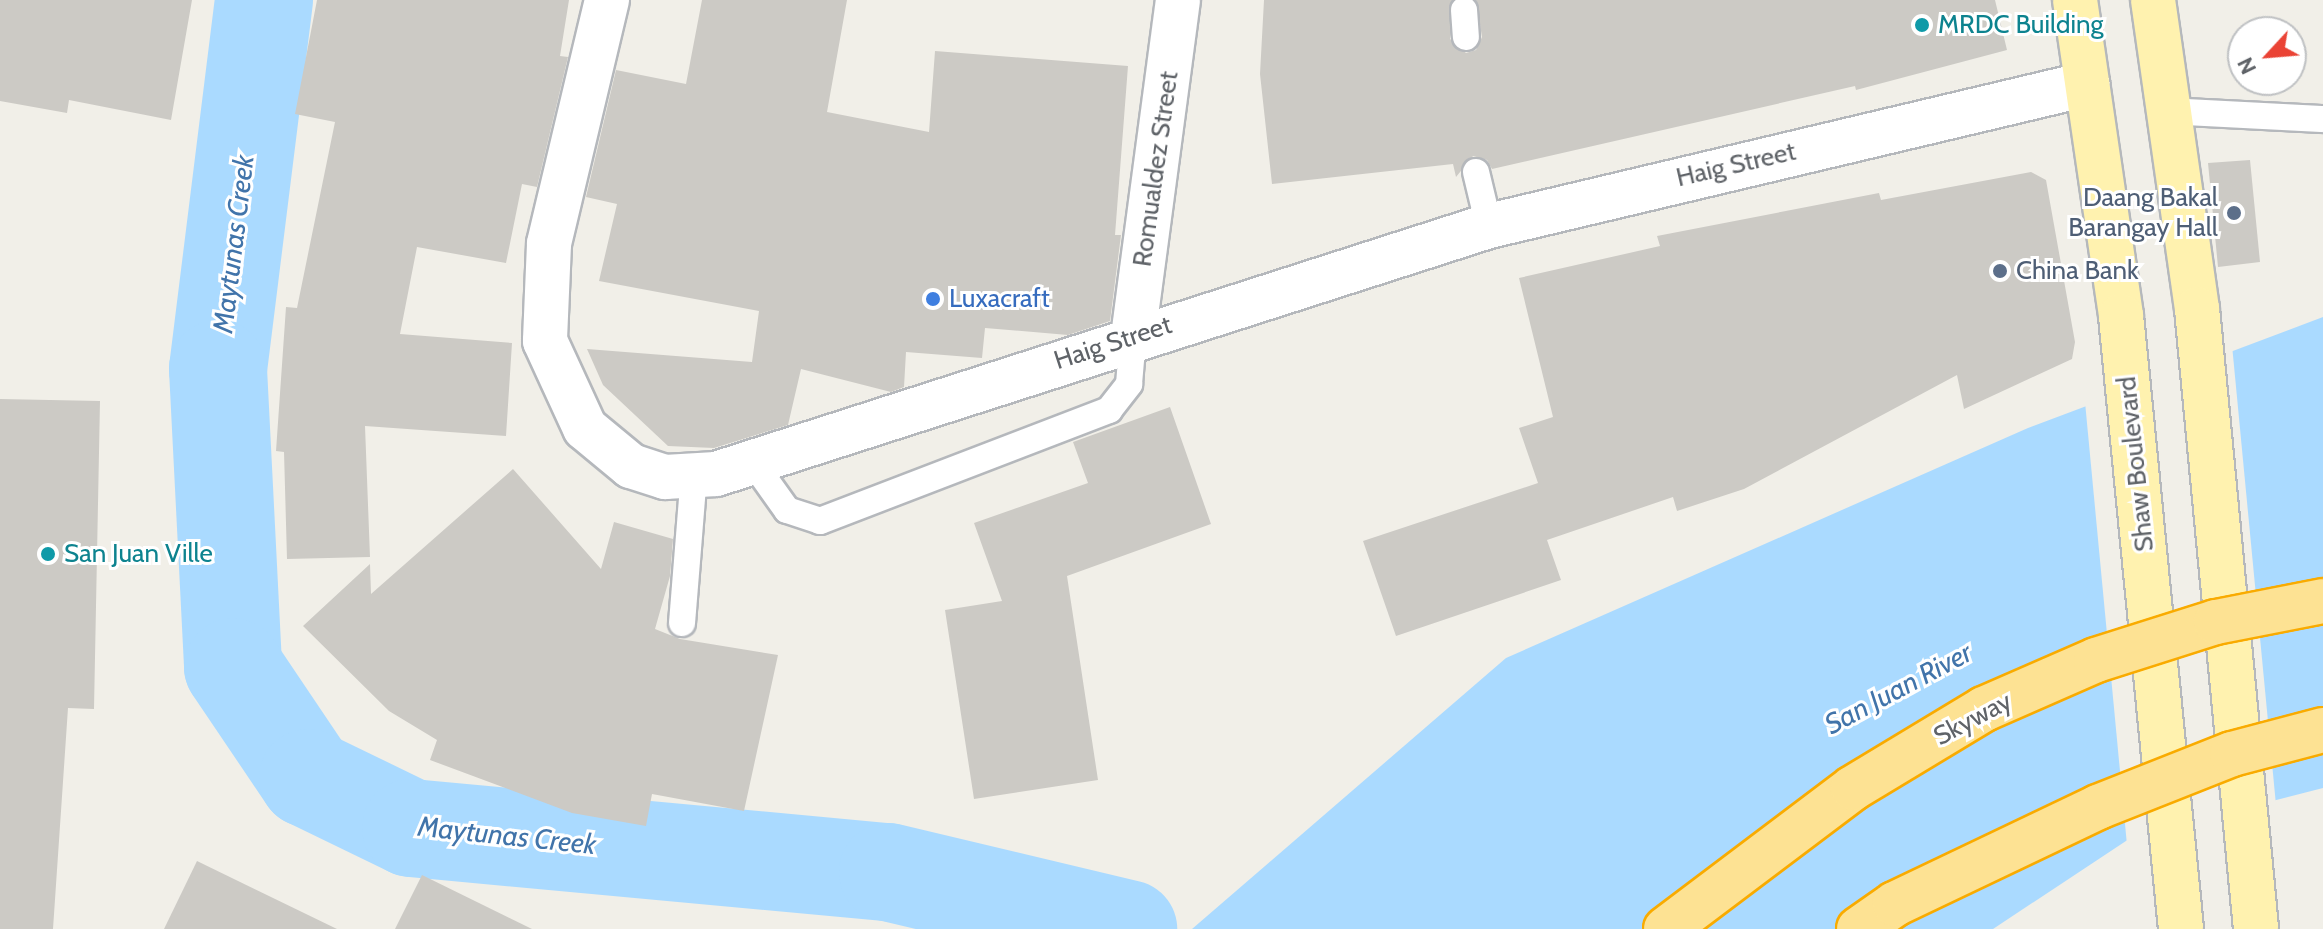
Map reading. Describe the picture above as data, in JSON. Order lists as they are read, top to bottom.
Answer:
{
  "streets": {
    "highway": ["Skyway"],
    "main road": ["Shaw Boulevard"],
    "street": ["Haig Street", "Romualdez Street"]
  },
  "crossings": [
    ["Haig Street", "Romualdez Street"],
    ["Haig Street", "Shaw Boulevard"]
  ],
  "water": ["Maytunas Creek", "San Juan River"],
  "places": [
    "MRDC Building",
    "Daang Bakal Barangay Hall",
    "China Bank",
    "Luxacraft",
    "San Juan Ville"
  ],
  "north": "bottom left"
}
